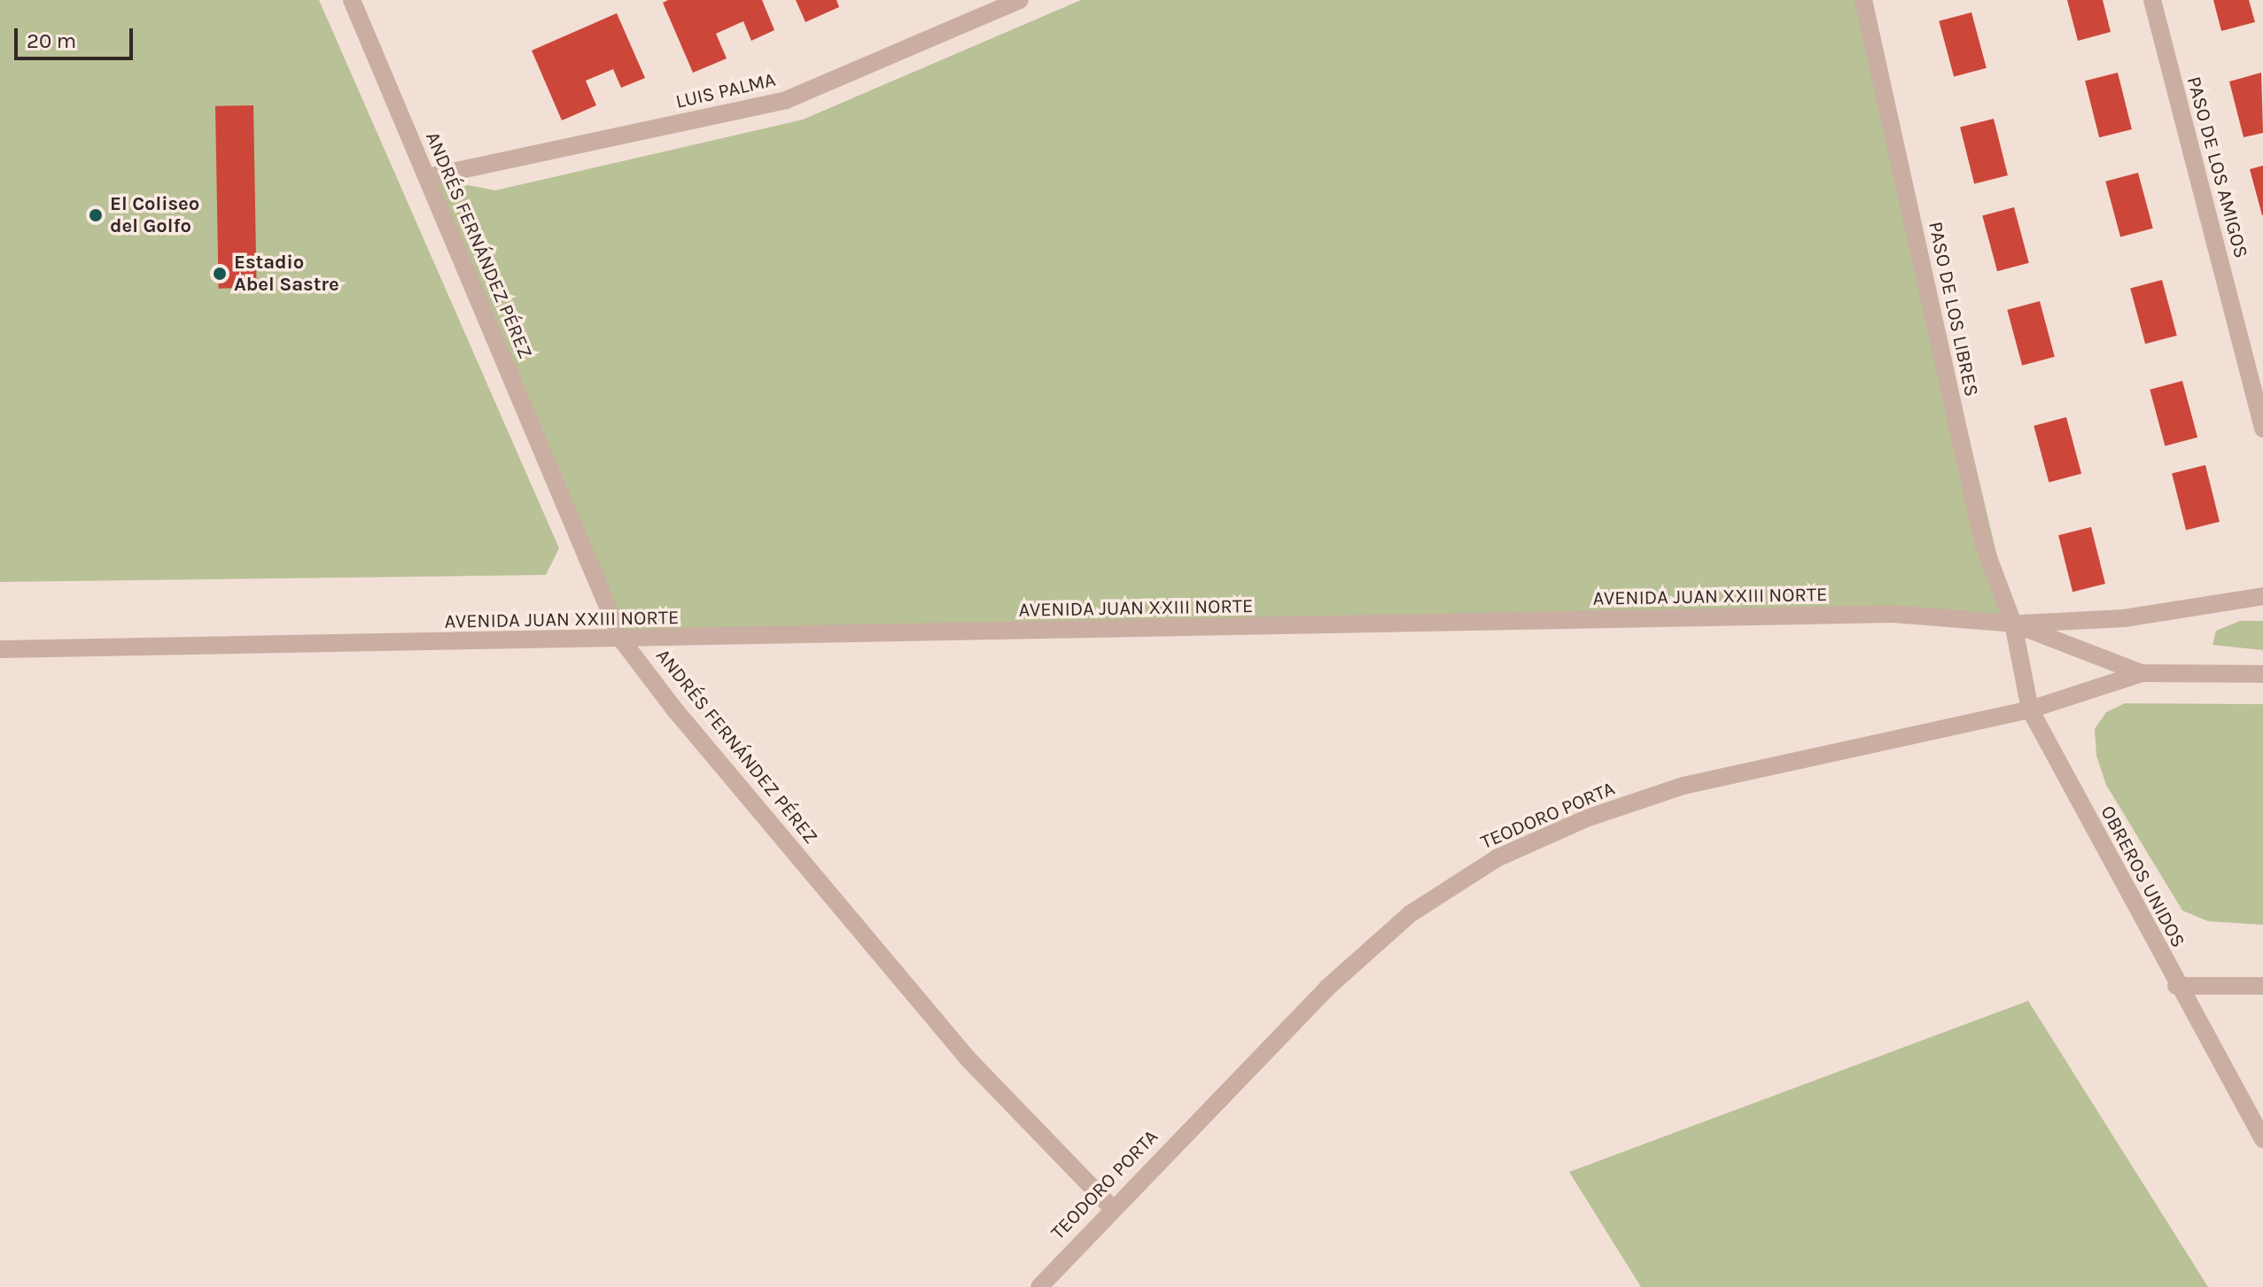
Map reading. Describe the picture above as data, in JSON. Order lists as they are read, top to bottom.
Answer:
{
  "streets": {
    "street": [
      "LUIS PALMA",
      "PASO DE LOS AMIGOS",
      "ANDRÉS FERNÁNDEZ PÉREZ",
      "PASO DE LOS LIBRES",
      "AVENIDA JUAN XXIII NORTE",
      "TEODORO PORTA",
      "OBREROS UNIDOS"
    ]
  },
  "crossings": [
    ["LUIS PALMA", "ANDRÉS FERNÁNDEZ PÉREZ"],
    ["ANDRÉS FERNÁNDEZ PÉREZ", "AVENIDA JUAN XXIII NORTE"],
    ["ANDRÉS FERNÁNDEZ PÉREZ", "TEODORO PORTA"],
    ["PASO DE LOS LIBRES", "AVENIDA JUAN XXIII NORTE"],
    ["PASO DE LOS LIBRES", "OBREROS UNIDOS"],
    ["AVENIDA JUAN XXIII NORTE", "TEODORO PORTA"],
    ["AVENIDA JUAN XXIII NORTE", "OBREROS UNIDOS"],
    ["TEODORO PORTA", "OBREROS UNIDOS"]
  ],
  "places": ["El Coliseo del Golfo", "Estadio Abel Sastre"],
  "scale_bar": "20 m"
}
